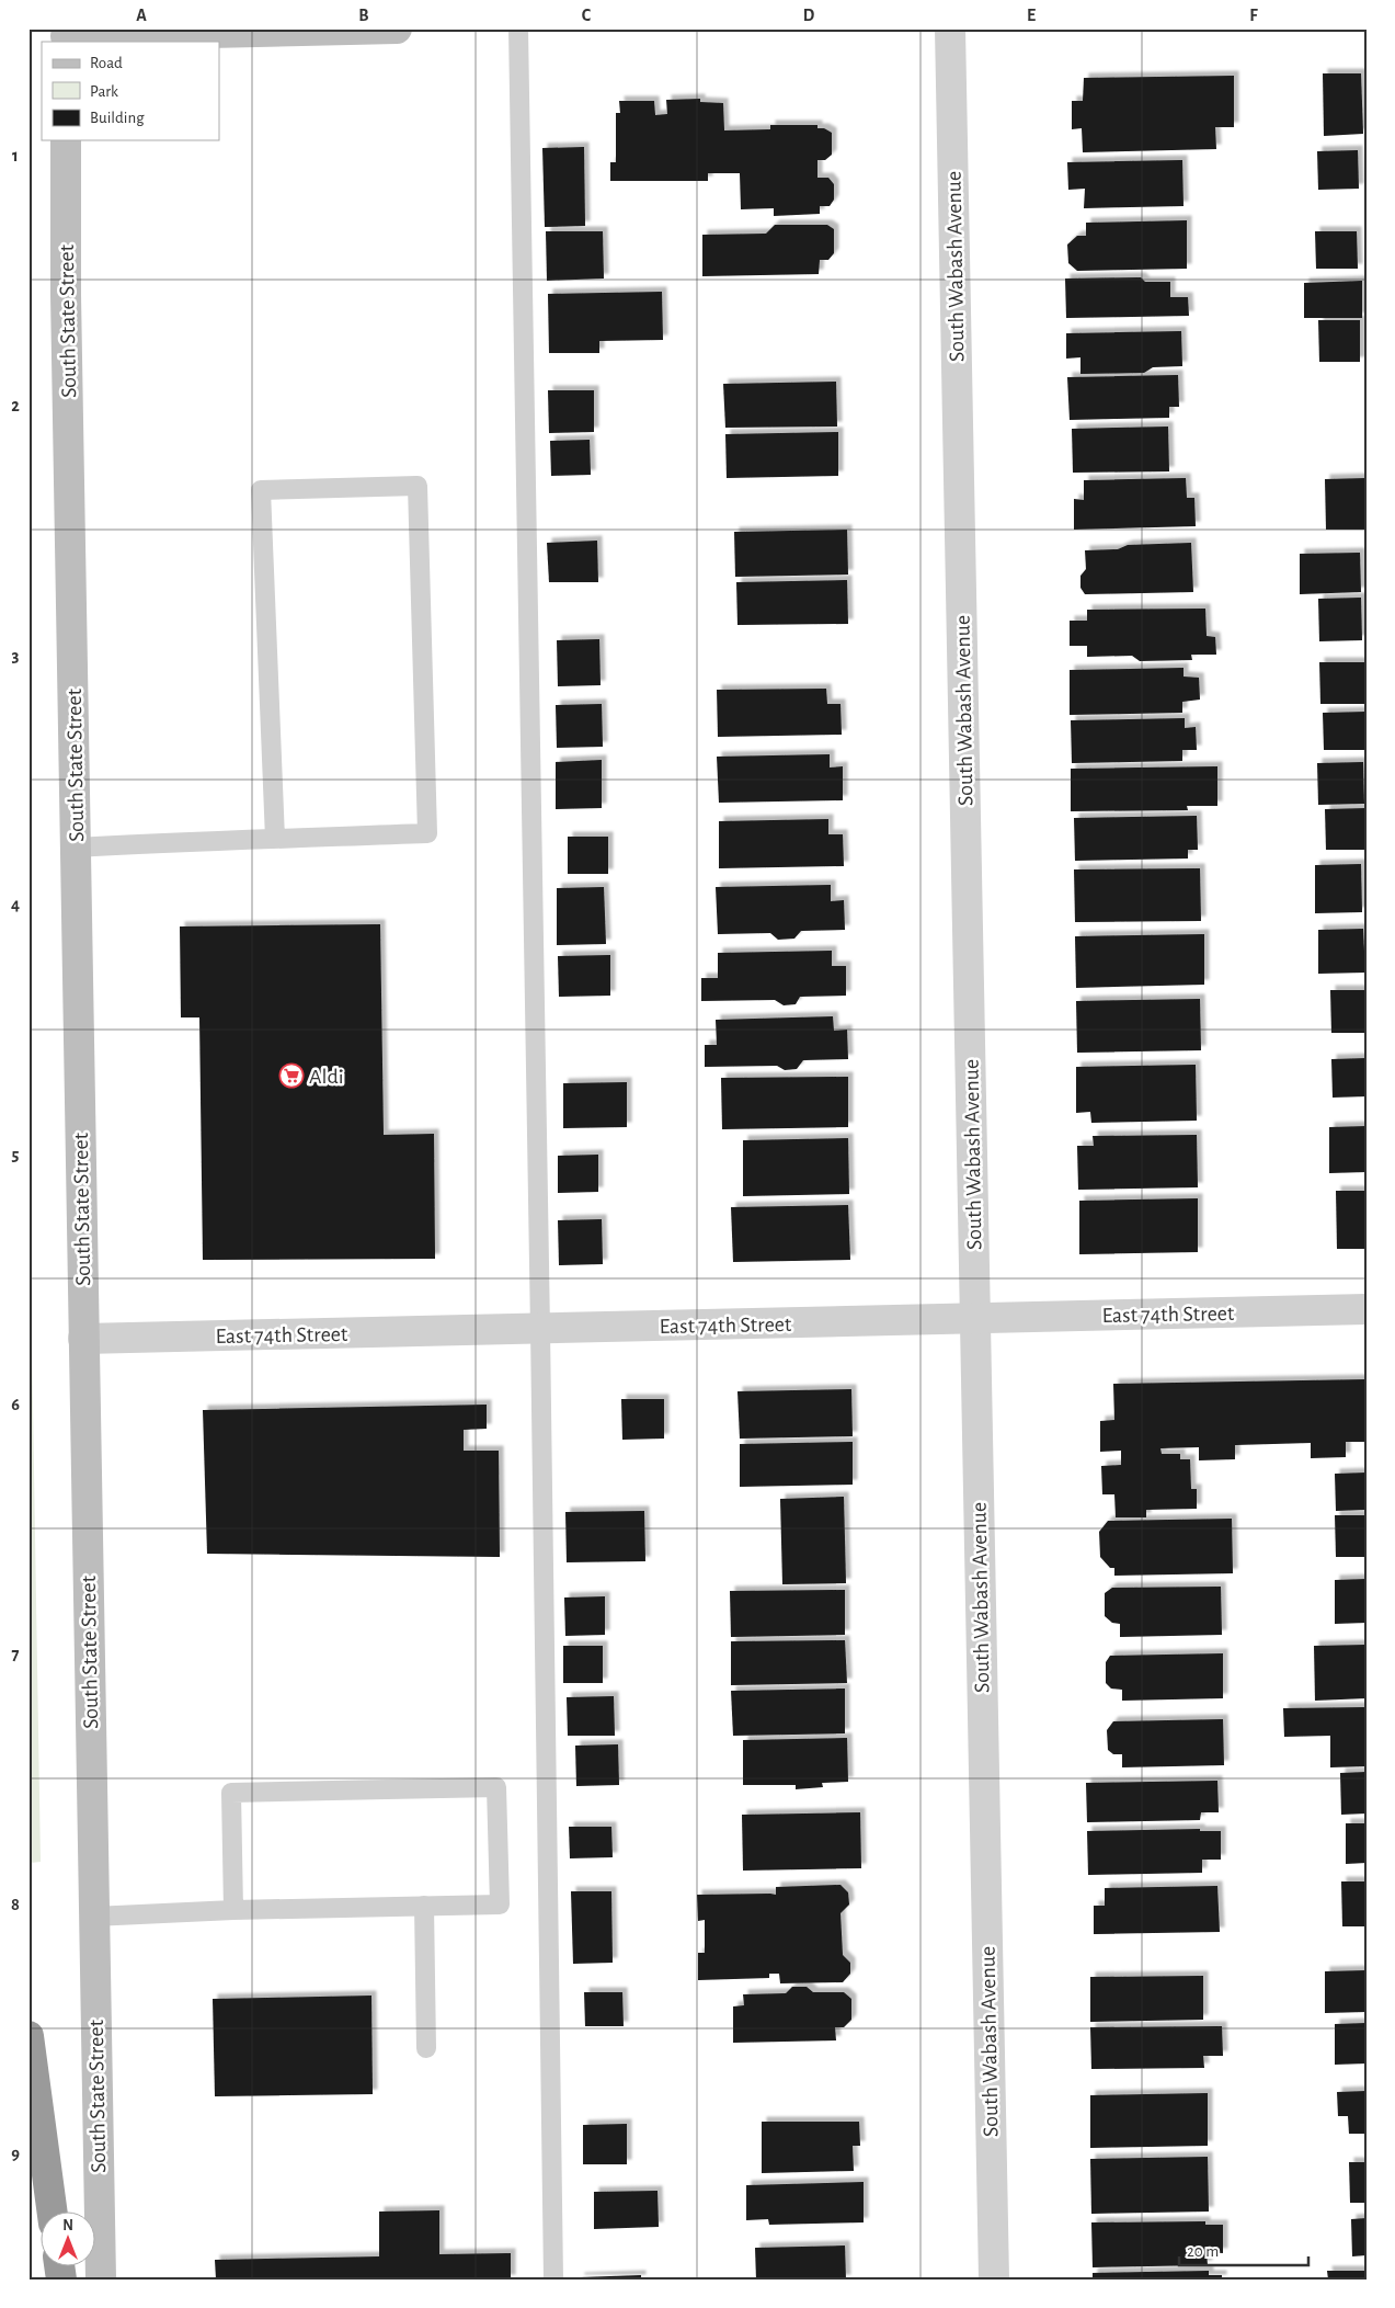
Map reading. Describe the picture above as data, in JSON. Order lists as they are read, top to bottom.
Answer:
{
  "streets": {
    "main road": ["South State Street"],
    "street": ["South Wabash Avenue", "East 74th Street"]
  },
  "crossings": [
    ["South Wabash Avenue", "East 74th Street"],
    ["South State Street", "East 74th Street"]
  ],
  "places": {
    "supermarket": ["Aldi"]
  },
  "legend": ["Road", "Park", "Building"],
  "scale_bar": "20 m",
  "north": "top",
  "grid": {
    "columns": [
      "A",
      "B",
      "C",
      "D",
      "E",
      "F"
    ],
    "rows": [
      "1",
      "2",
      "3",
      "4",
      "5",
      "6",
      "7",
      "8",
      "9"
    ]
  }
}
